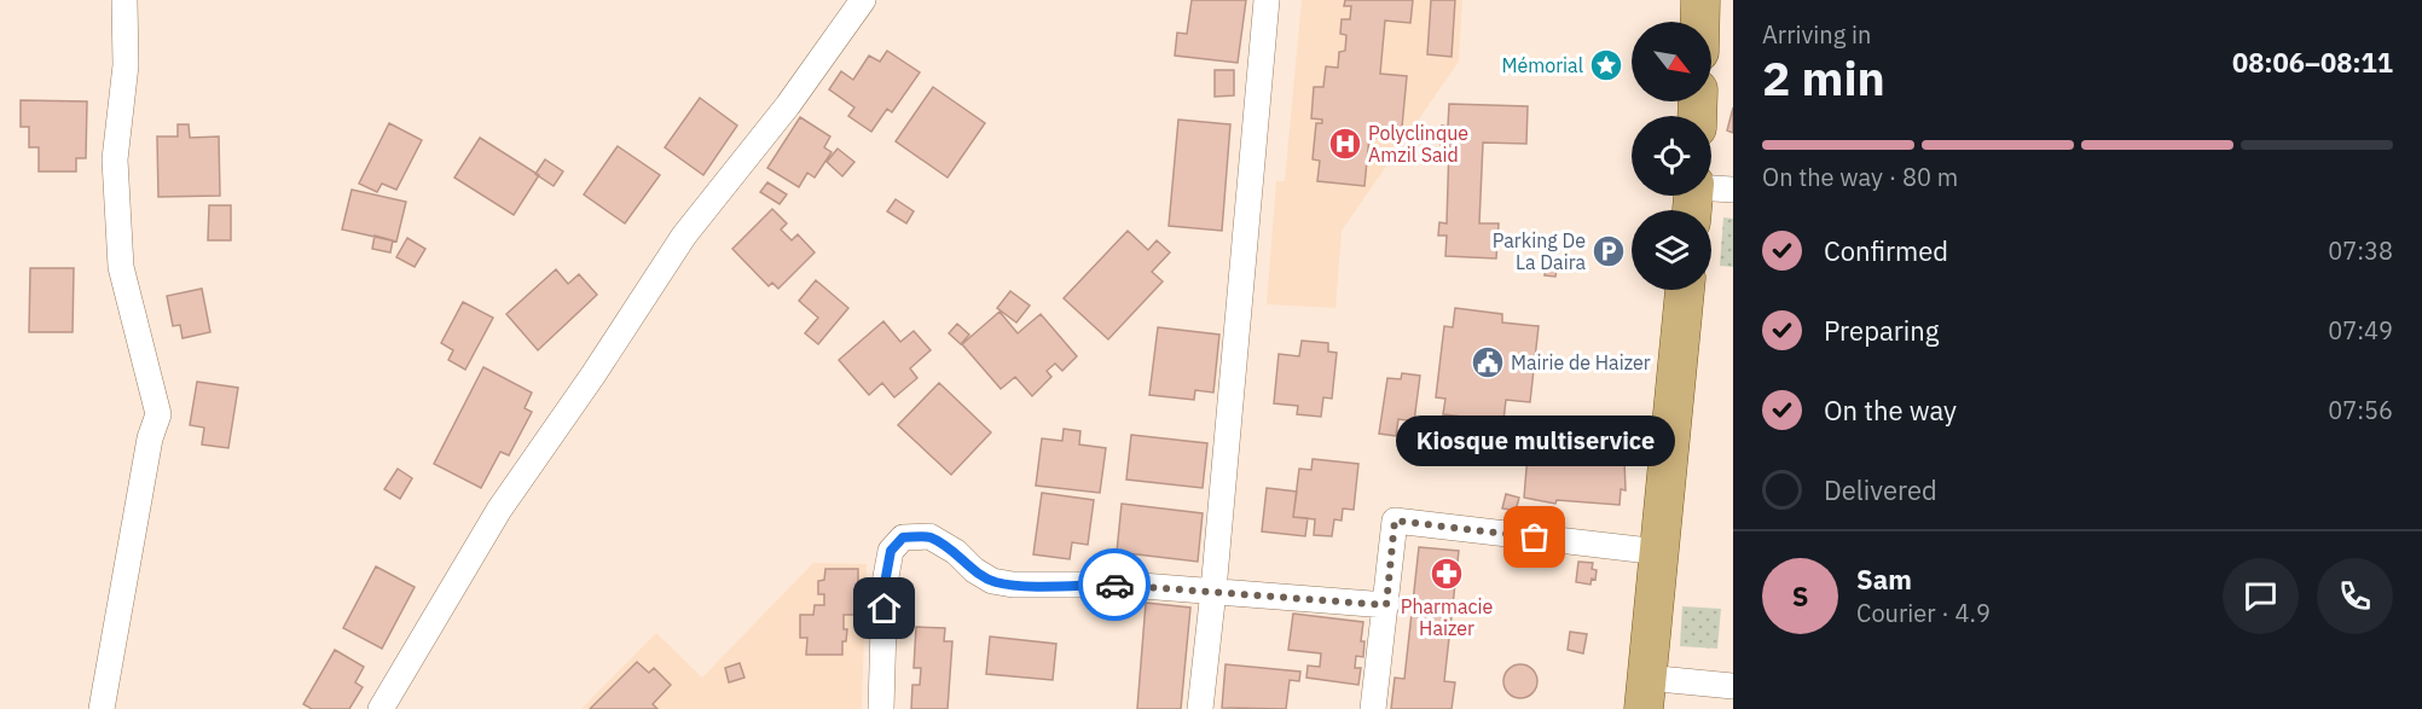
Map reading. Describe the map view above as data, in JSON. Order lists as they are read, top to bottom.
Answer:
{
  "places": {
    "place": ["Mémorial"],
    "hospital": ["Polyclinque Amzil Said"],
    "parking": ["Parking De La Daira"],
    "public building": ["Mairie de Haizer"],
    "other": ["Kiosque multiservice"],
    "pharmacy": ["Pharmacie Haizer"]
  },
  "north": "bottom right",
  "page": {
    "heading": ["2 min", "Arriving in", "08:06–08:11"],
    "panel": ["Sam", "Courier · 4.9"],
    "bar": "On the way · 80 m",
    "list": [
      ["Confirmed", "07:38"],
      ["Preparing", "07:49"],
      ["On the way", "07:56"],
      "Delivered"
    ],
    "bubble": "Kiosque multiservice",
    "round": "S"
  }
}
